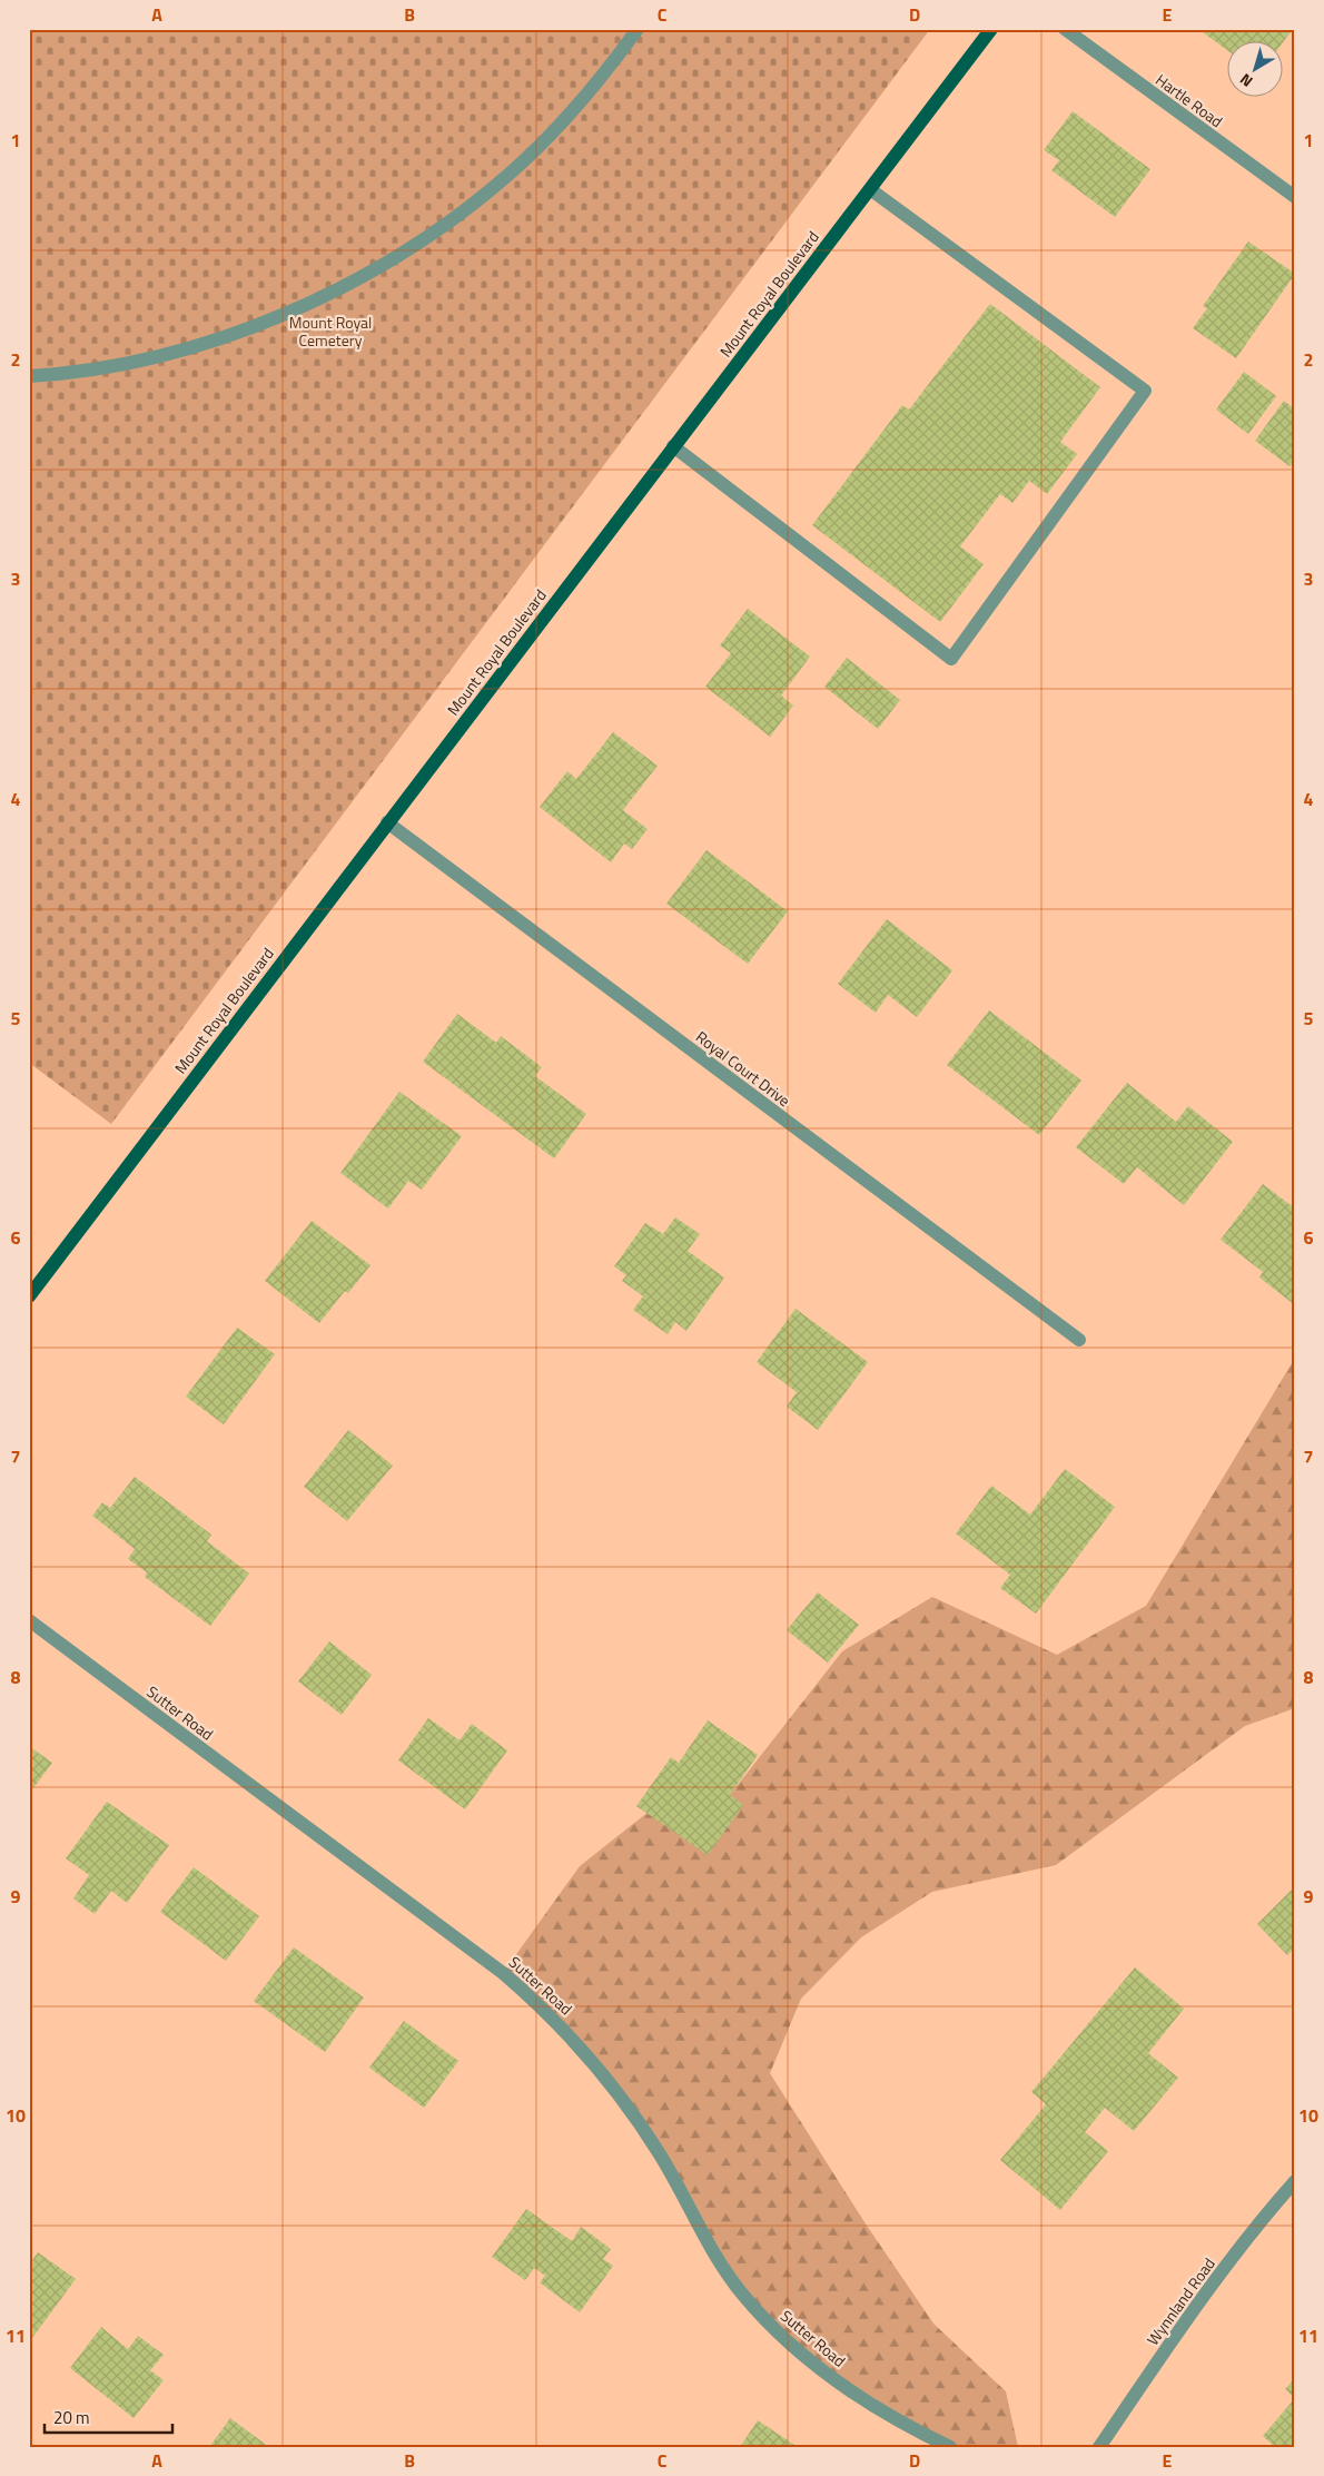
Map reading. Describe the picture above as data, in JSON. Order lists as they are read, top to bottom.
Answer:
{
  "streets": {
    "main road": ["Mount Royal Boulevard"],
    "street": [
      "Hartle Road",
      "Royal Court Drive",
      "Sutter Road",
      "Wynnland Road"
    ]
  },
  "crossings": [
    ["Mount Royal Boulevard", "Royal Court Drive"]
  ],
  "parks": ["Mount Royal Cemetery"],
  "scale_bar": "20 m",
  "north": "bottom left",
  "grid": {
    "columns": [
      "A",
      "B",
      "C",
      "D",
      "E"
    ],
    "rows": [
      "1",
      "2",
      "3",
      "4",
      "5",
      "6",
      "7",
      "8",
      "9",
      "10",
      "11"
    ]
  }
}
